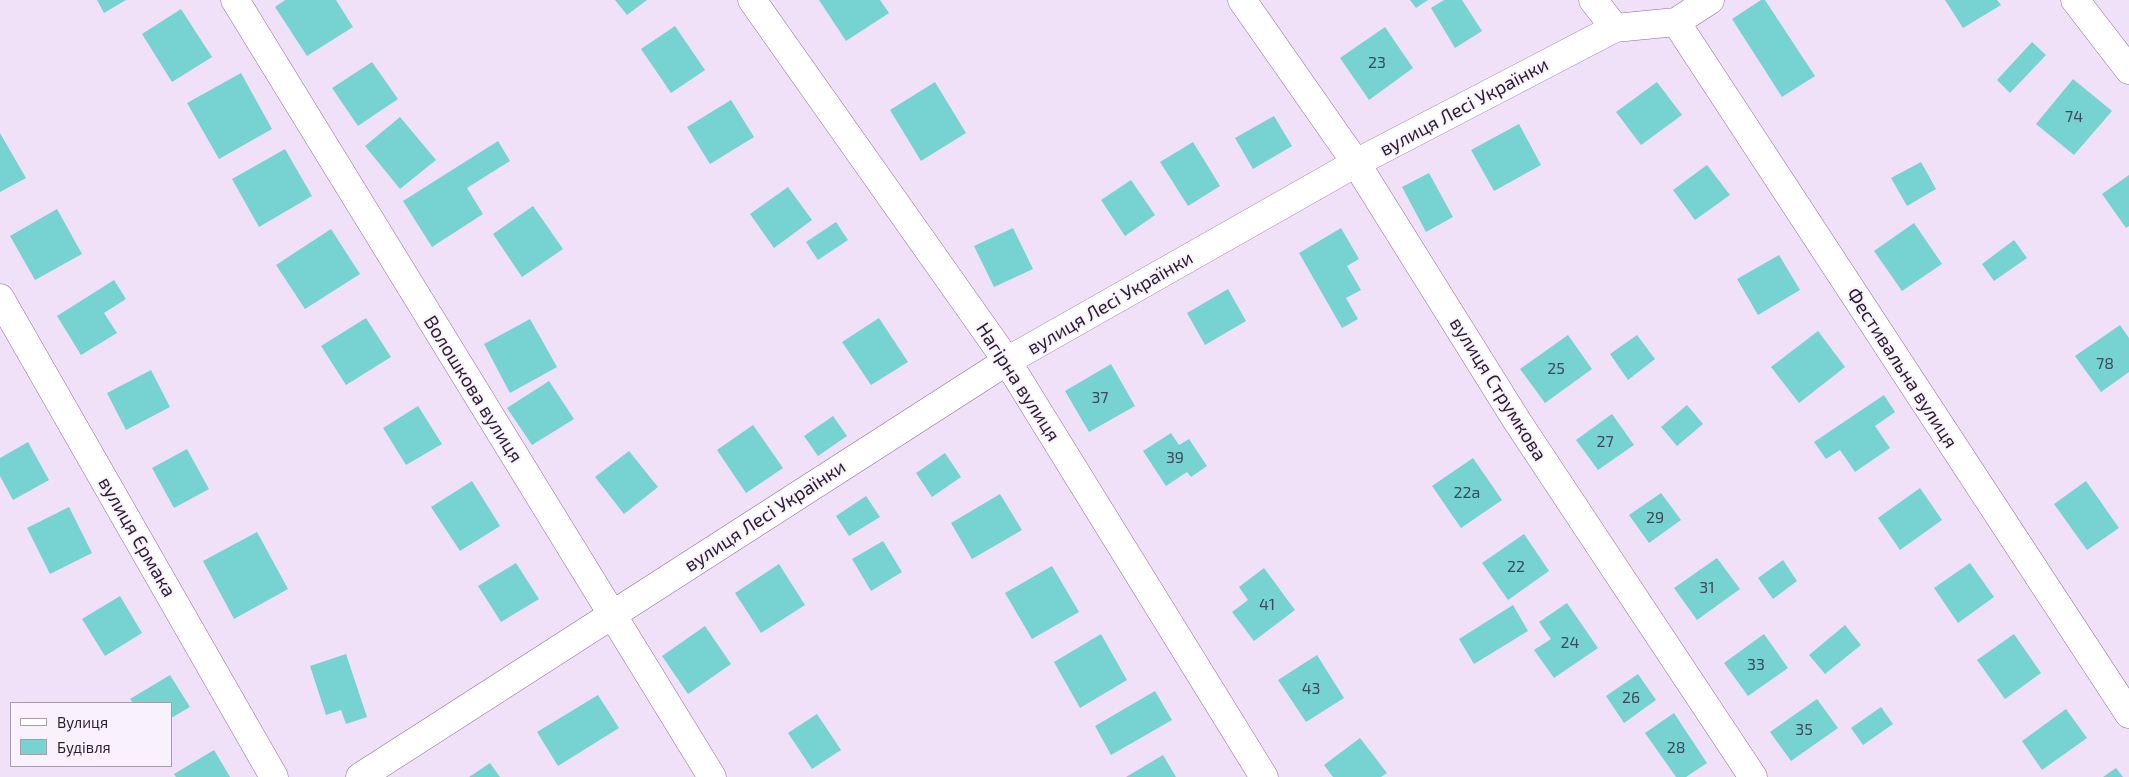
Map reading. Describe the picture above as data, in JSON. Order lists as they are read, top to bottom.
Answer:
{
  "streets": {
    "street": [
      "вулиця Лесі Українки",
      "Фестивальна вулиця",
      "Нагірна вулиця",
      "Волошкова вулиця",
      "вулиця Струмкова",
      "вулиця Єрмака"
    ]
  },
  "crossings": [
    ["вулиця Лесі Українки", "Фестивальна вулиця"],
    ["вулиця Лесі Українки", "Нагірна вулиця"],
    ["вулиця Лесі Українки", "Волошкова вулиця"],
    ["вулиця Лесі Українки", "вулиця Струмкова"]
  ],
  "house_numbers": [
    "23",
    "74",
    "78",
    "25",
    "37",
    "27",
    "39",
    "22а",
    "29",
    "22",
    "31",
    "41",
    "24",
    "33",
    "43",
    "26",
    "35",
    "28"
  ],
  "legend": ["Вулиця", "Будівля"]
}
